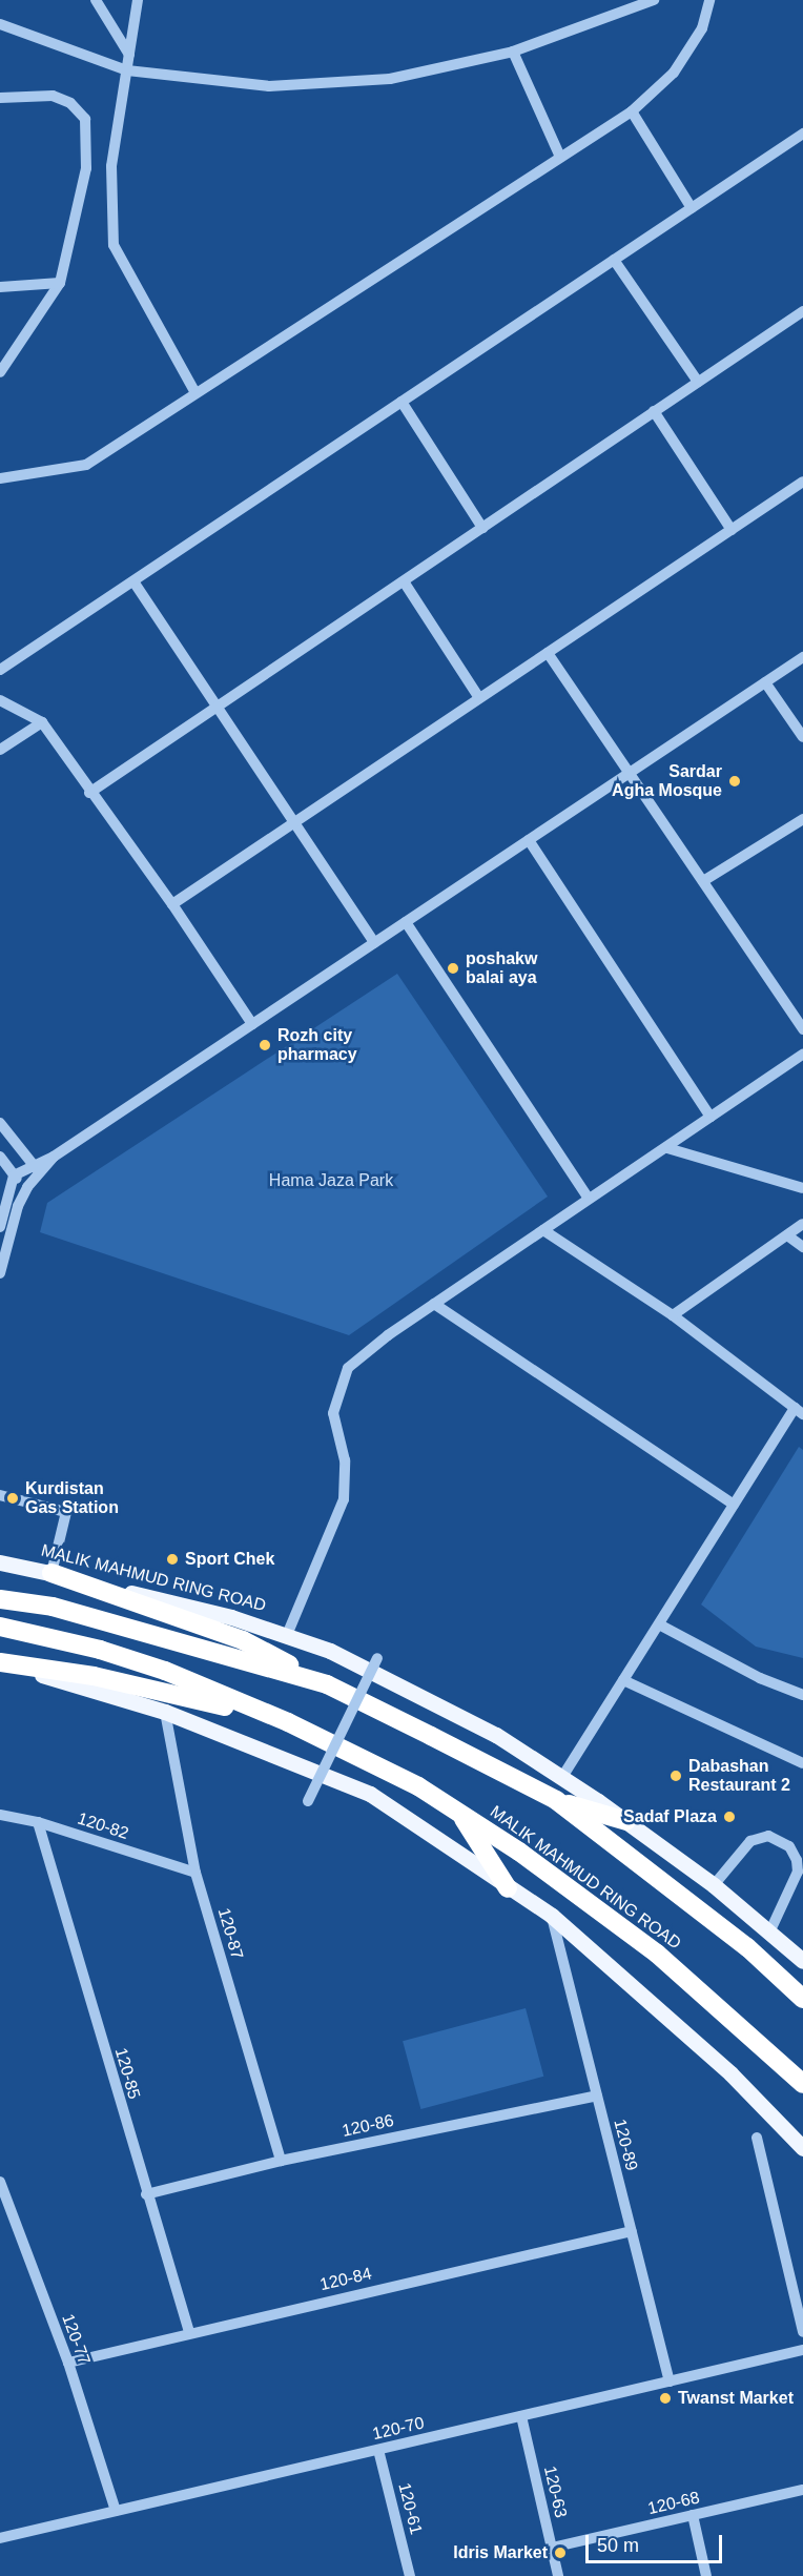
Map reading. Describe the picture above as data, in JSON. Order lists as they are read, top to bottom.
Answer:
{
  "streets": {
    "highway": ["MALIK MAHMUD RING ROAD"],
    "street": [
      "120-82",
      "120-87",
      "120-85",
      "120-86",
      "120-89",
      "120-84",
      "120-77",
      "120-70",
      "120-63",
      "120-68",
      "120-61"
    ]
  },
  "crossings": [
    ["120-82", "120-87"],
    ["120-82", "120-85"],
    ["120-87", "120-86"],
    ["120-85", "120-86"],
    ["120-85", "120-84"],
    ["120-86", "120-89"],
    ["120-89", "120-84"],
    ["120-89", "120-70"],
    ["120-84", "120-77"],
    ["120-77", "120-70"],
    ["120-70", "120-63"],
    ["120-70", "120-61"],
    ["120-63", "120-68"]
  ],
  "parks": ["Hama Jaza Park"],
  "places": [
    "Sardar Agha Mosque",
    "poshakw balai aya",
    "Rozh city pharmacy",
    "Kurdistan Gas Station",
    "Sport Chek",
    "Dabashan Restaurant 2",
    "Sadaf Plaza",
    "Twanst Market",
    "Idris Market"
  ],
  "scale_bar": "50 m"
}
